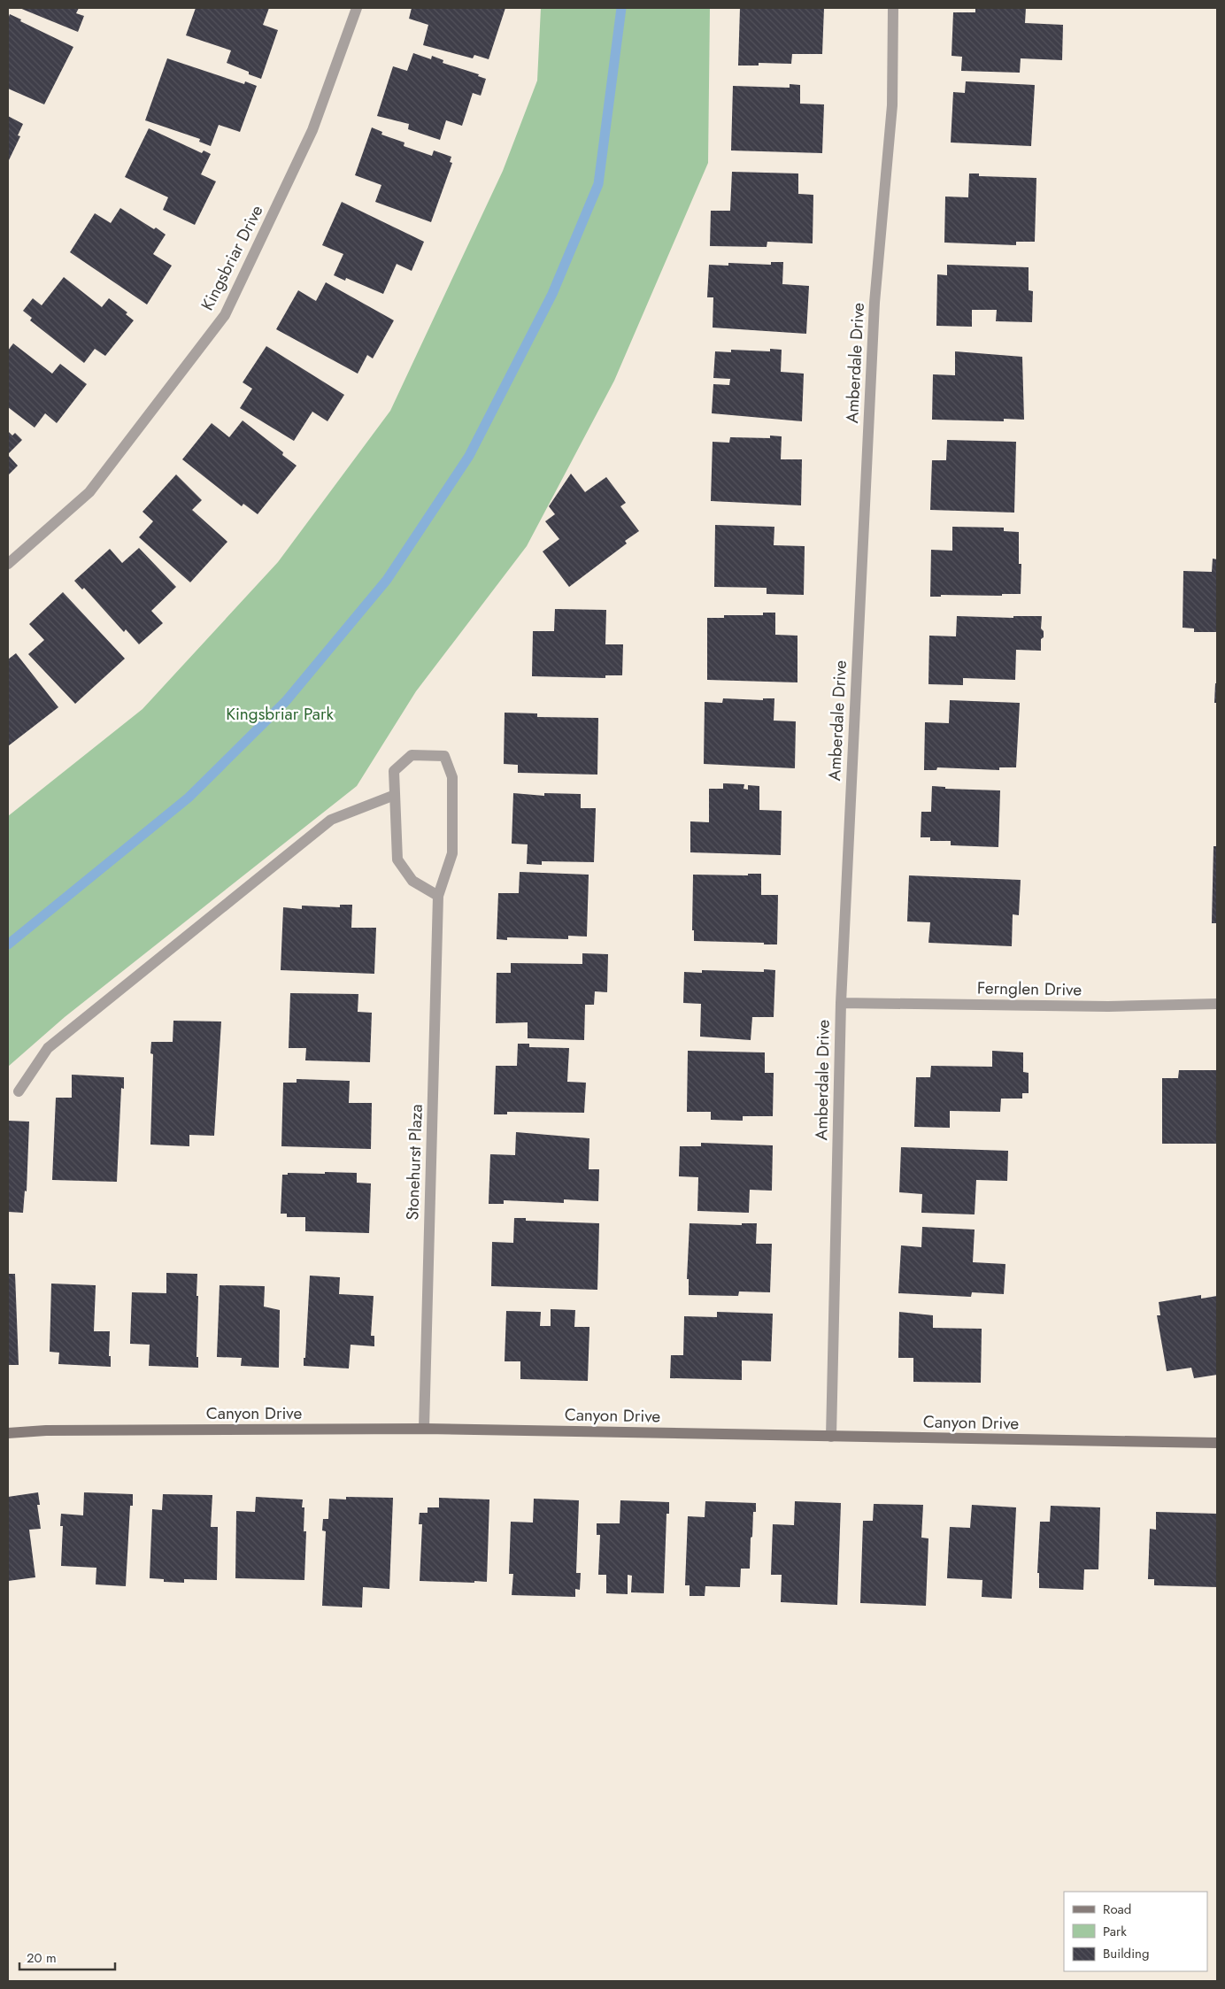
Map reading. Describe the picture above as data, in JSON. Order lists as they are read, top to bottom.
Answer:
{
  "streets": {
    "street": [
      "Kingsbriar Drive",
      "Amberdale Drive",
      "Fernglen Drive",
      "Stonehurst Plaza",
      "Canyon Drive"
    ]
  },
  "crossings": [
    ["Amberdale Drive", "Fernglen Drive"],
    ["Amberdale Drive", "Canyon Drive"],
    ["Stonehurst Plaza", "Canyon Drive"]
  ],
  "parks": ["Kingsbriar Park"],
  "legend": ["Road", "Park", "Building"],
  "scale_bar": "20 m"
}
